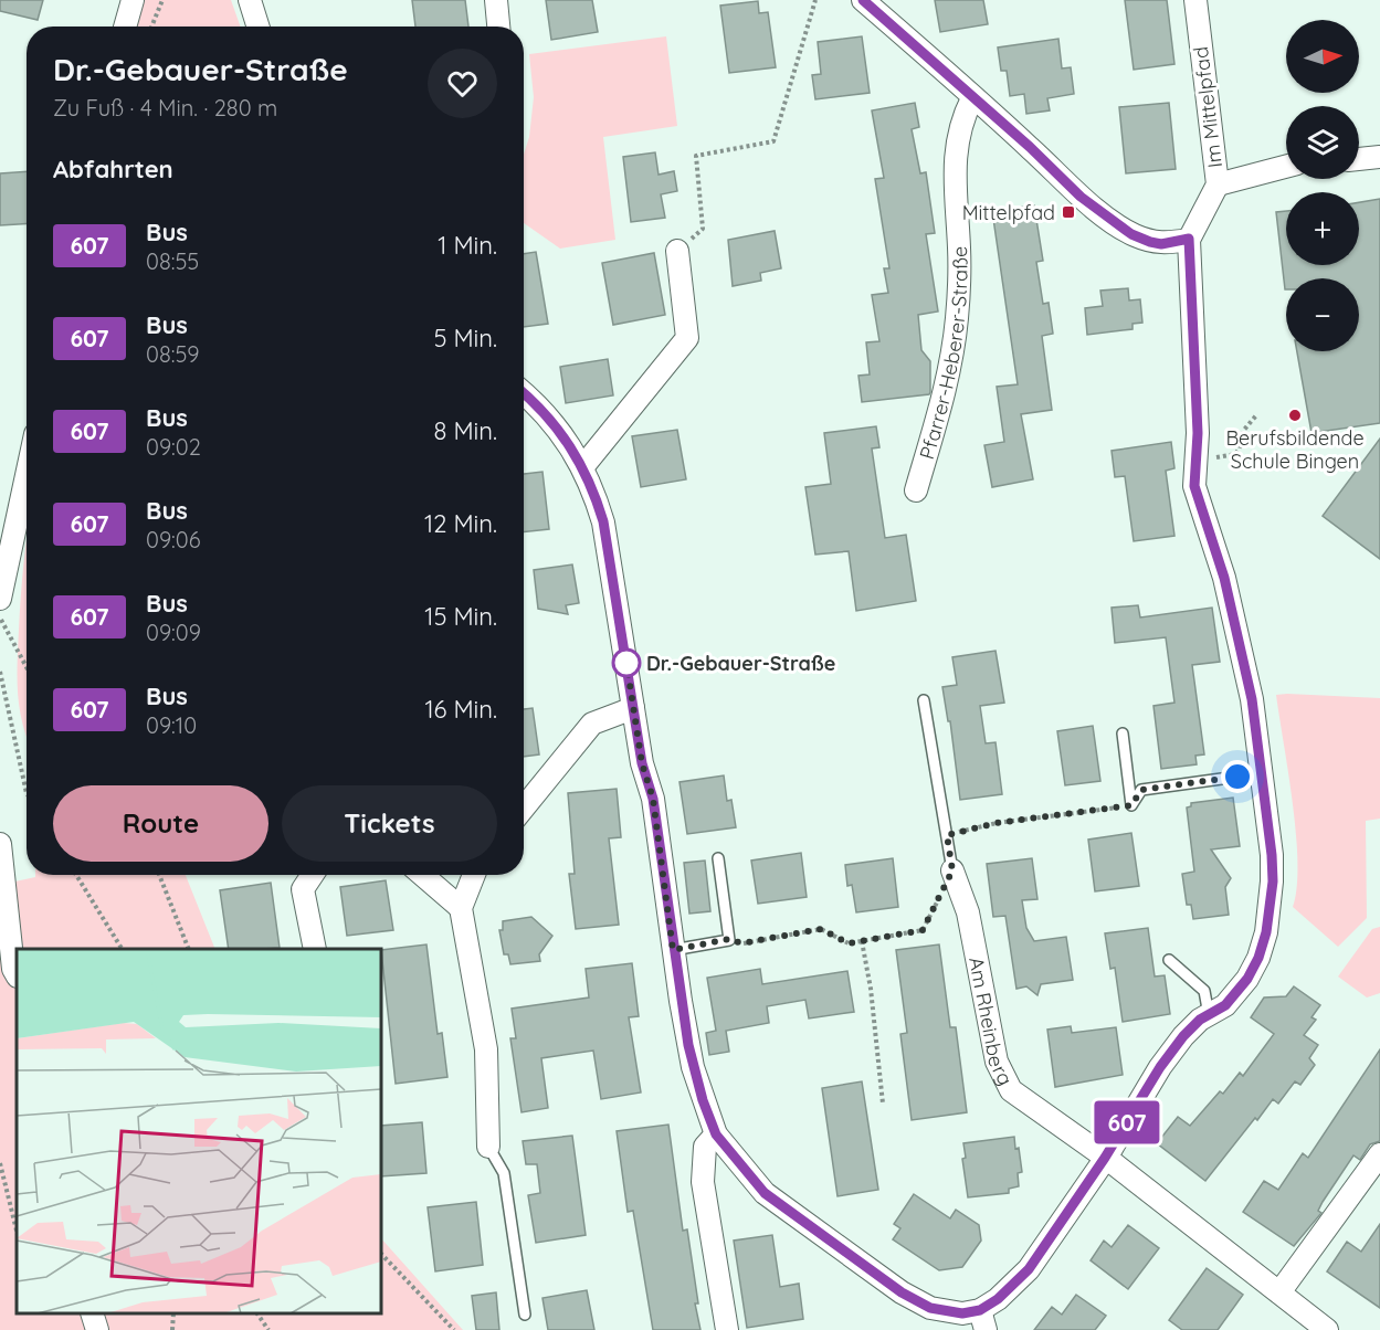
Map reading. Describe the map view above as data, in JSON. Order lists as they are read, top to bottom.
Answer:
{
  "streets": {
    "street": ["Im Mittelpfad", "Pfarrer-Heberer-Straße", "Am Rheinberg"]
  },
  "places": {
    "transit": ["Mittelpfad"],
    "other": ["Berufsbildende Schule Bingen", "Dr.-Gebauer-Straße"]
  },
  "lines": ["bus line 607"],
  "north": "right",
  "page": {
    "on_map": "607",
    "map_buttons": ["+", "−"],
    "heading": [
      ["Dr.-Gebauer-Straße", "Zu Fuß · 4 Min. · 280 m"],
      "Abfahrten"
    ],
    "list": [
      {
        "mark": "607",
        "name": "Bus",
        "note": "08:55",
        "value": "1 Min."
      },
      {
        "mark": "607",
        "name": "Bus",
        "note": "08:59",
        "value": "5 Min."
      },
      {
        "mark": "607",
        "name": "Bus",
        "note": "09:02",
        "value": "8 Min."
      },
      {
        "mark": "607",
        "name": "Bus",
        "note": "09:06",
        "value": "12 Min."
      },
      {
        "mark": "607",
        "name": "Bus",
        "note": "09:09",
        "value": "15 Min."
      },
      {
        "mark": "607",
        "name": "Bus",
        "note": "09:10",
        "value": "16 Min."
      }
    ],
    "buttons": ["Route", "Tickets"]
  }
}
